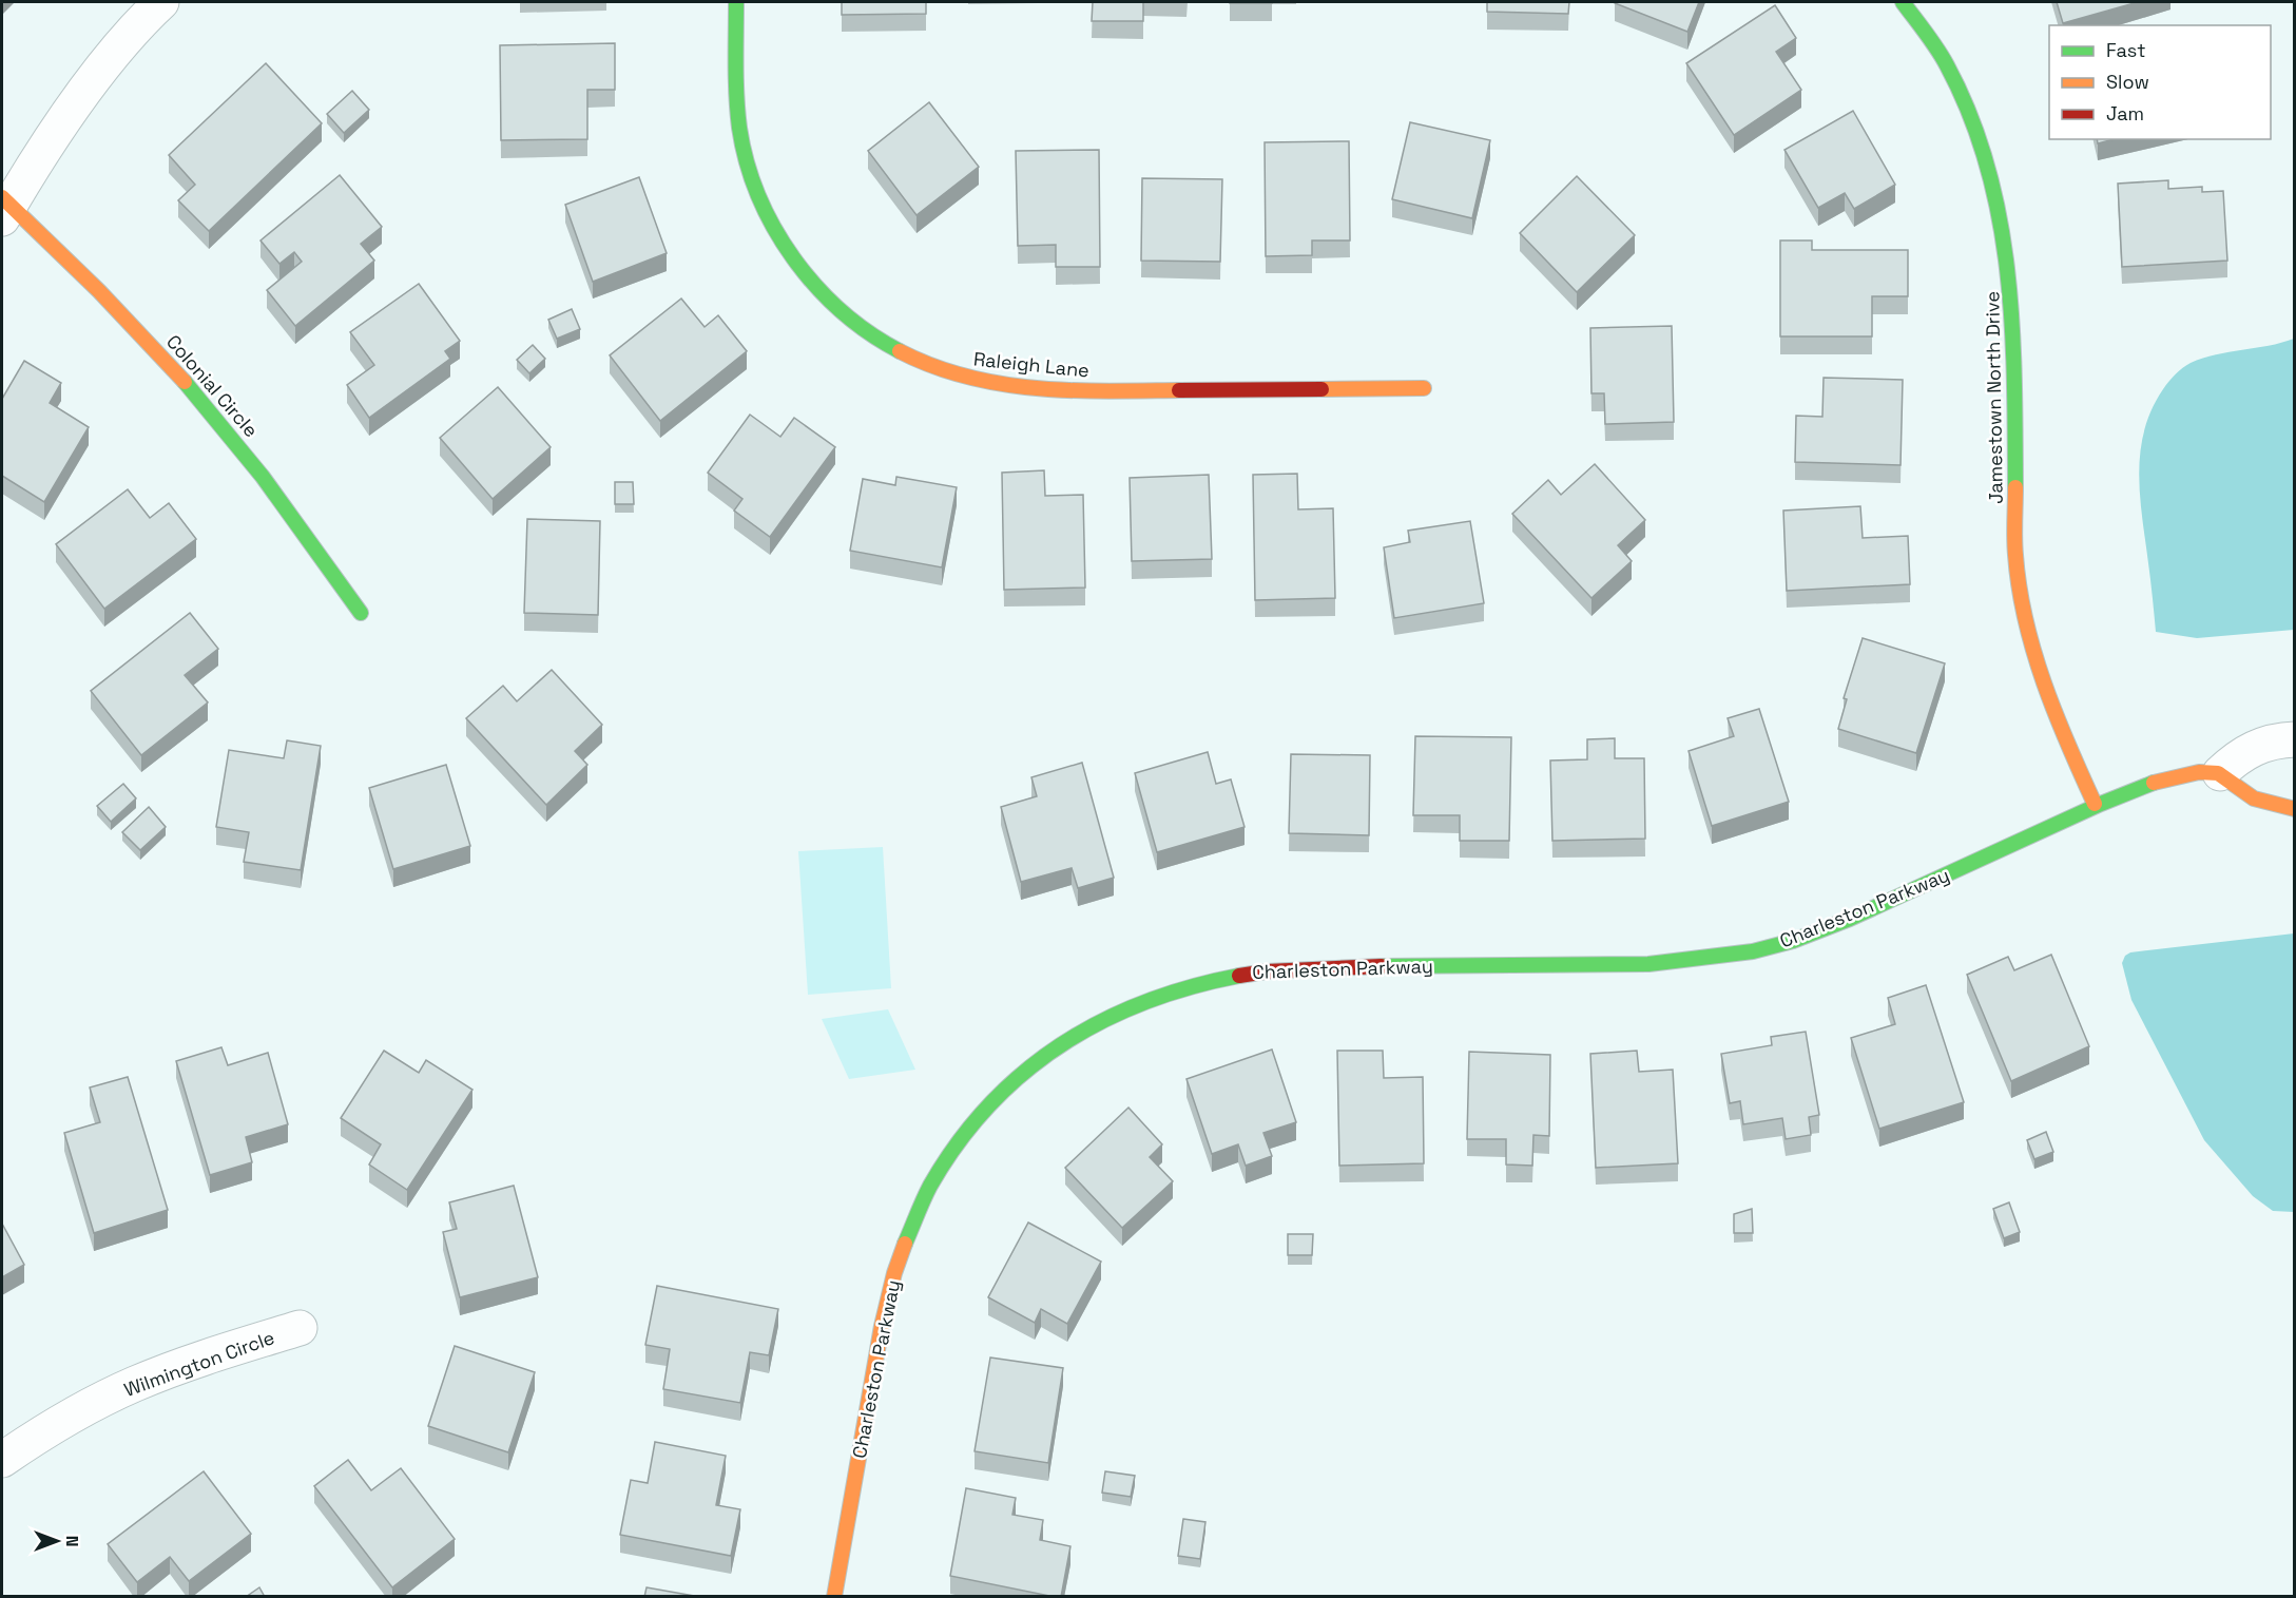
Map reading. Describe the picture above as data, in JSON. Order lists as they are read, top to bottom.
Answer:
{
  "streets": {
    "street": [
      "Raleigh Lane",
      "Colonial Circle",
      "Jamestown North Drive",
      "Charleston Parkway",
      "Wilmington Circle"
    ]
  },
  "crossings": [
    ["Jamestown North Drive", "Charleston Parkway"]
  ],
  "legend": ["Fast", "Slow", "Jam"],
  "north": "right"
}
